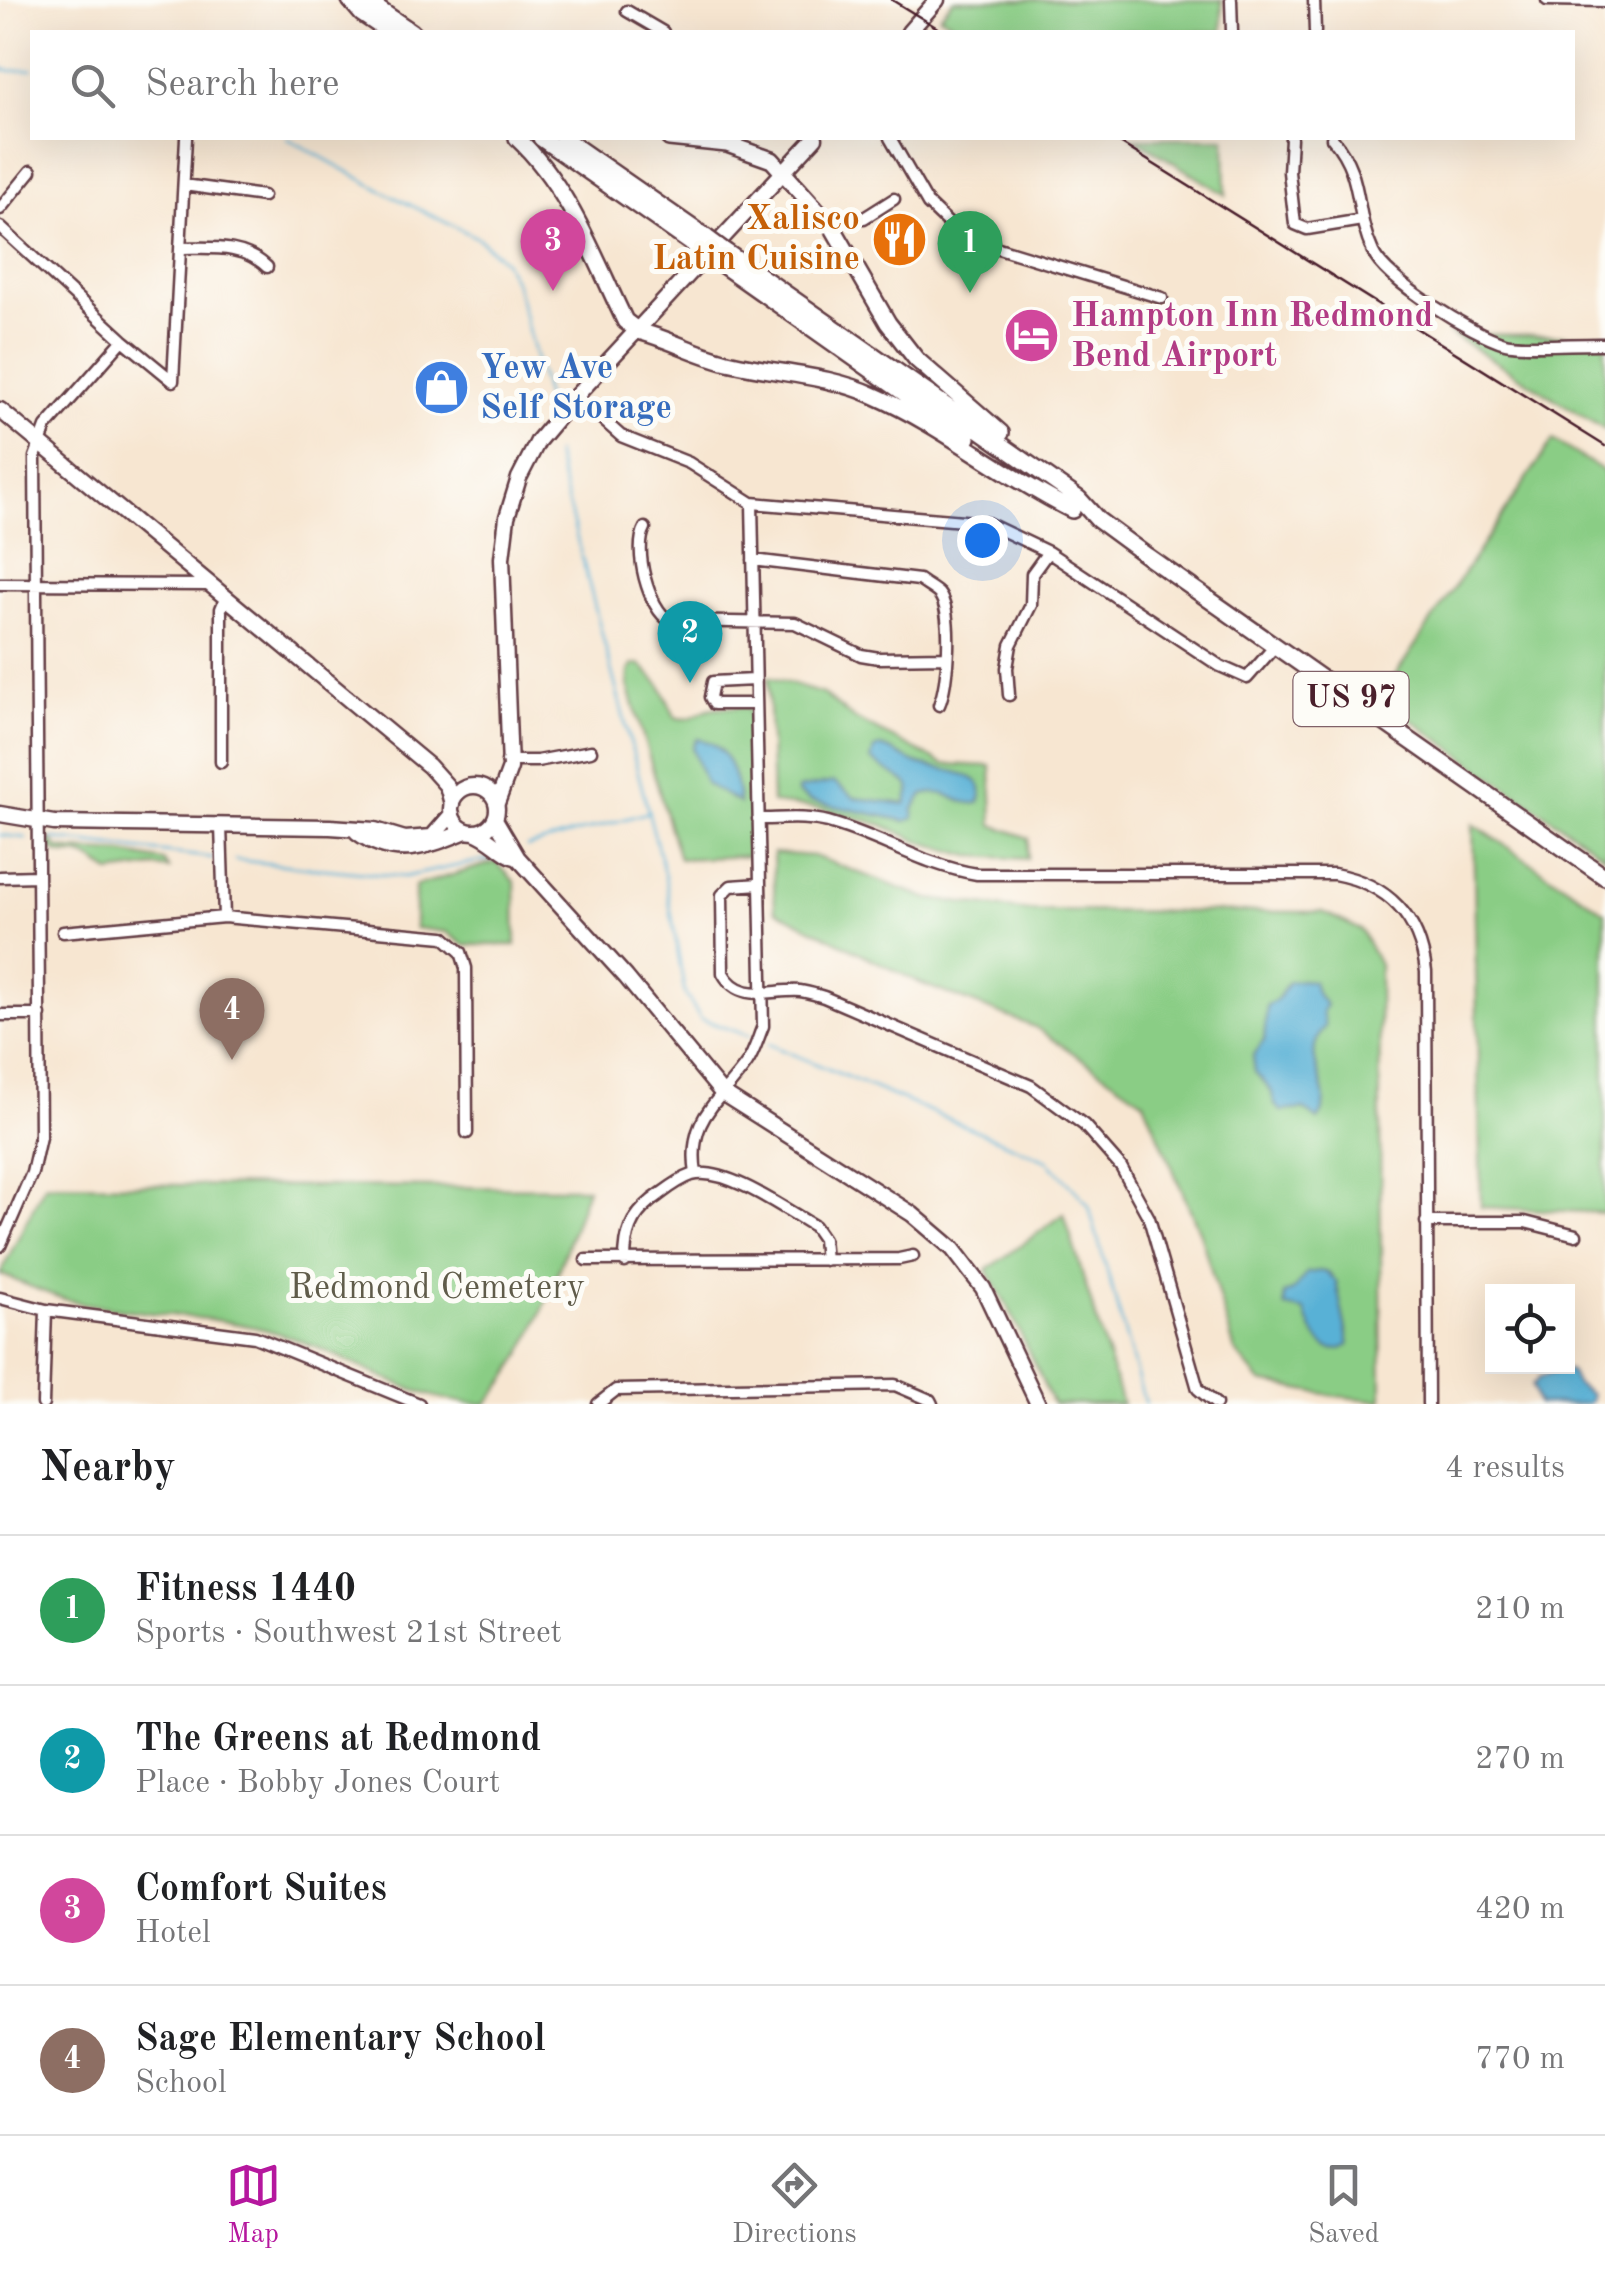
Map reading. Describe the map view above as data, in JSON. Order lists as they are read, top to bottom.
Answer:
{
  "streets": {
    "highway": ["US 97"]
  },
  "parks": ["Redmond Cemetery"],
  "places": {
    "restaurant": ["Xalisco Latin Cuisine"],
    "hotel": ["Hampton Inn Redmond Bend Airport"],
    "shop": ["Yew Ave Self Storage"]
  },
  "page": {
    "search": "Search here",
    "pins": [
      "3",
      "1",
      "2",
      "4"
    ],
    "heading": ["Nearby", "4 results"],
    "list": [
      {
        "mark": "1",
        "name": "Fitness 1440",
        "note": "Sports · Southwest 21st Street",
        "value": "210 m"
      },
      {
        "mark": "2",
        "name": "The Greens at Redmond",
        "note": "Place · Bobby Jones Court",
        "value": "270 m"
      },
      {
        "mark": "3",
        "name": "Comfort Suites",
        "note": "Hotel",
        "value": "420 m"
      },
      {
        "mark": "4",
        "name": "Sage Elementary School",
        "note": "School",
        "value": "770 m"
      }
    ],
    "nav": ["Map", "Directions", "Saved"]
  }
}
